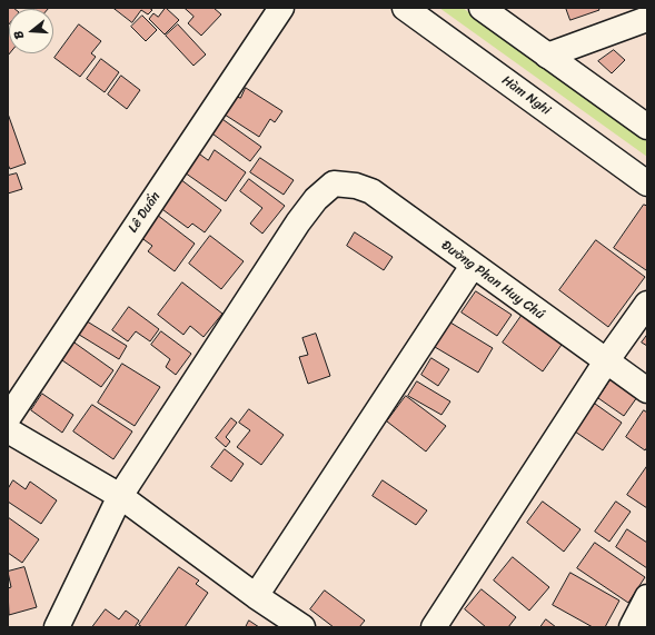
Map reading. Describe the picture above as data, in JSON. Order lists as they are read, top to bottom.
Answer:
{
  "streets": {
    "street": ["Hàm Nghi", "Lê Duẩn", "Đường Phan Huy Chú"]
  },
  "north": "left"
}
